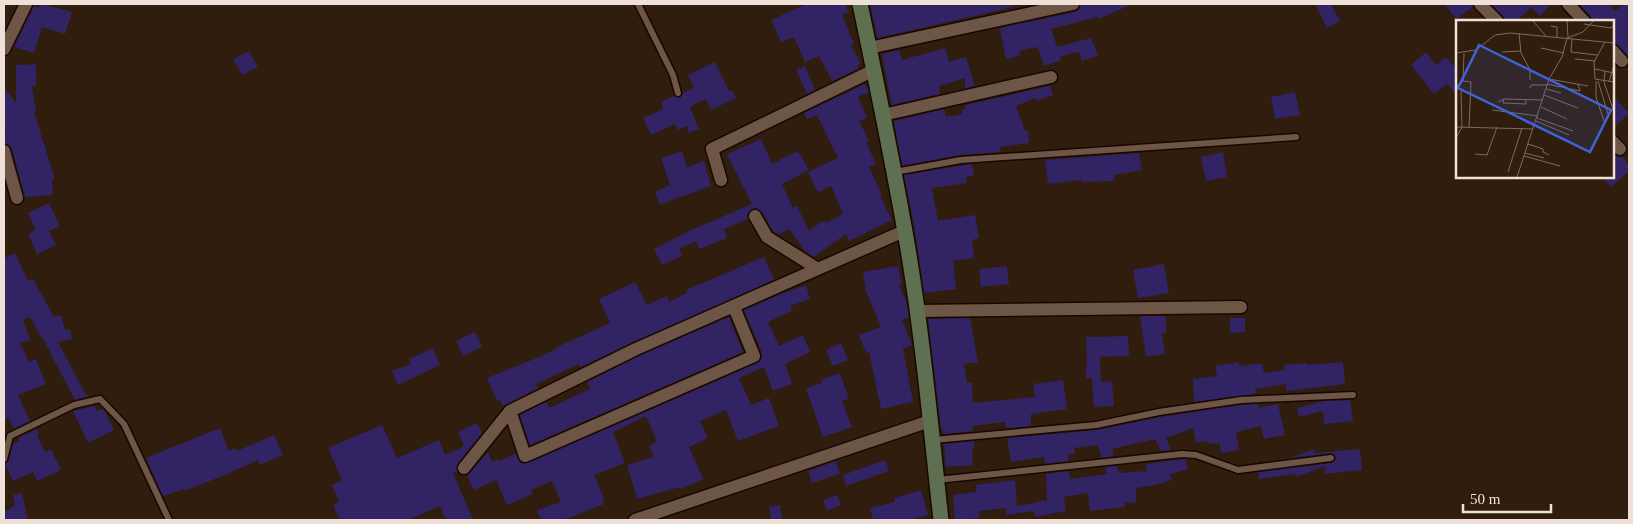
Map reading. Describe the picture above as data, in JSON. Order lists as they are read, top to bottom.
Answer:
{
  "scale_bar": "50 m"
}
